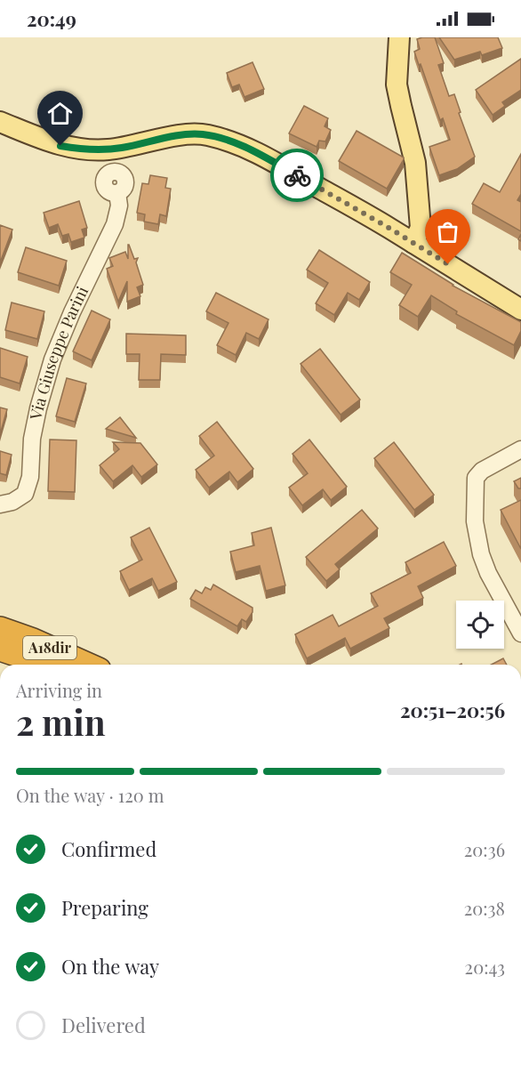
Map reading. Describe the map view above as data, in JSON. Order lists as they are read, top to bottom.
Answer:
{
  "streets": {
    "highway": ["A18dir"],
    "street": ["Via Giuseppe Parini"]
  },
  "page": {
    "status": "20:49",
    "heading": ["2 min", "Arriving in", "20:51–20:56"],
    "bar": "On the way · 120 m",
    "list": [
      ["Confirmed", "20:36"],
      ["Preparing", "20:38"],
      ["On the way", "20:43"],
      "Delivered"
    ]
  }
}
